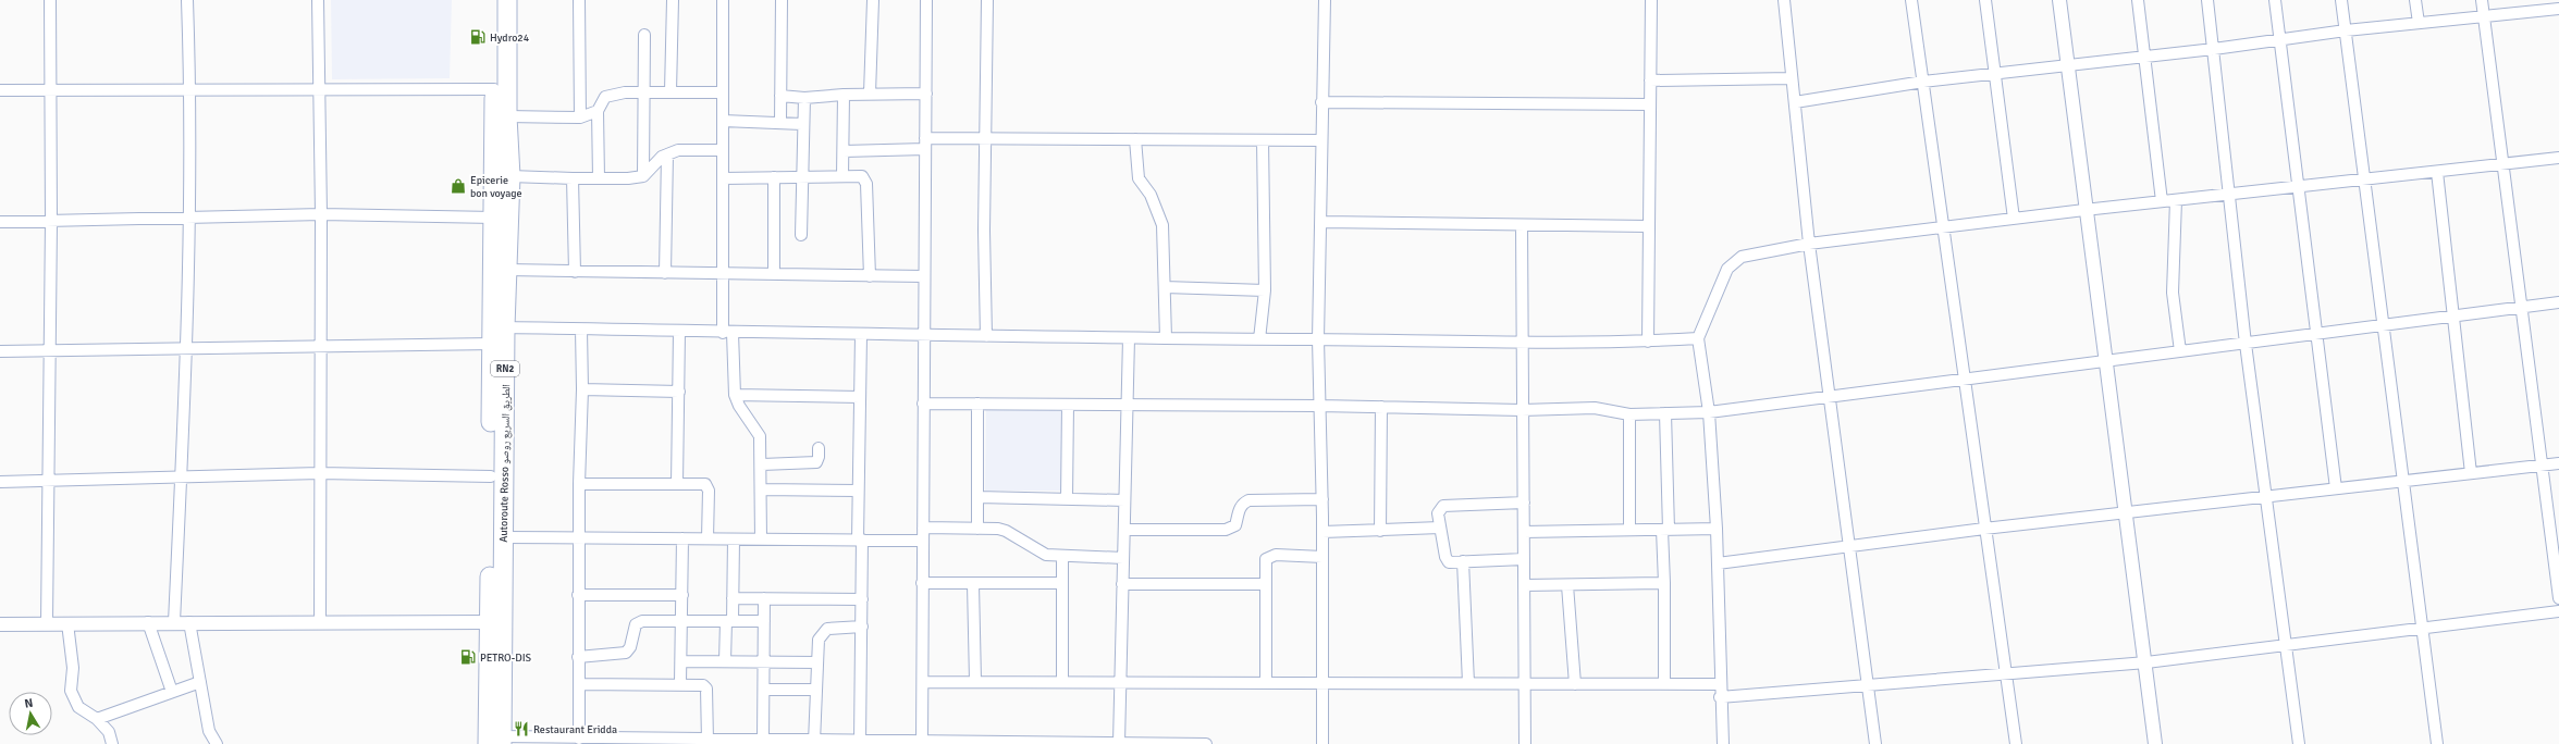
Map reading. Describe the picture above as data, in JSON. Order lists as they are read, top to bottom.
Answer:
{
  "streets": {
    "highway": ["RN2", "Autoroute Rosso الطريق السريع روصو"]
  },
  "places": {
    "fuel station": ["Hydro24", "PETRO-DIS"],
    "shop": ["Epicerie bon voyage"],
    "restaurant": ["Restaurant Eridda"]
  },
  "north": "top"
}
